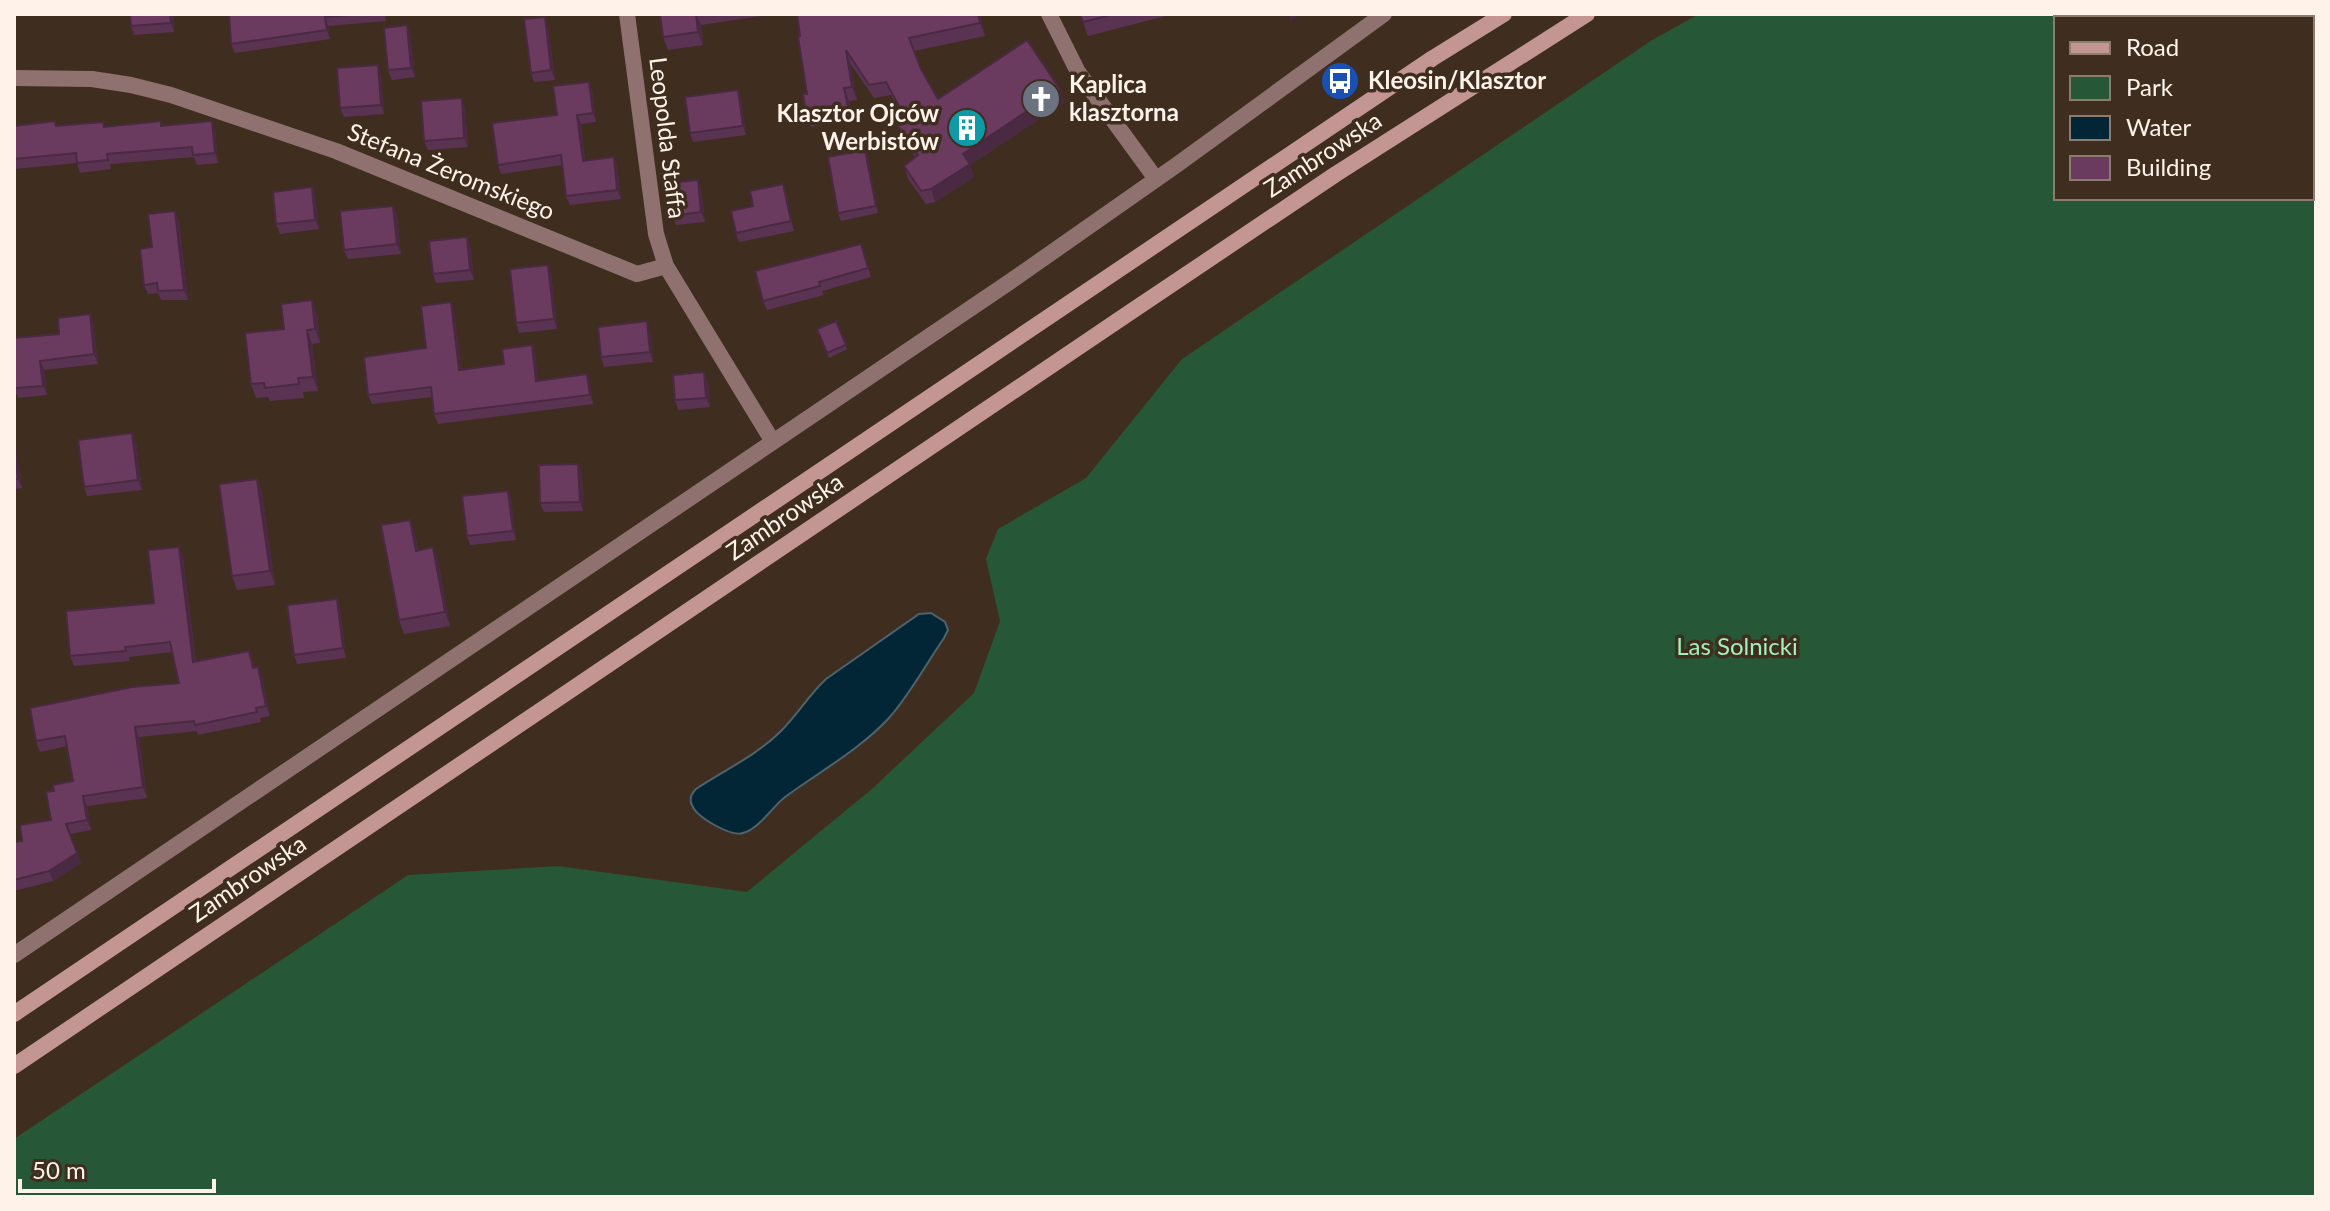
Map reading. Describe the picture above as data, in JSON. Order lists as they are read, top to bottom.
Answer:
{
  "streets": {
    "main road": ["Zambrowska"],
    "street": ["Leopolda Staffa", "Stefana Żeromskiego"]
  },
  "crossings": [
    ["Leopolda Staffa", "Stefana Żeromskiego"]
  ],
  "parks": ["Las Solnicki"],
  "places": {
    "bus stop": ["Kleosin/Klasztor"],
    "church": ["Kaplica klasztorna"],
    "building": ["Klasztor Ojców Werbistów"]
  },
  "legend": [
    "Road",
    "Park",
    "Water",
    "Building"
  ],
  "scale_bar": "50 m"
}
